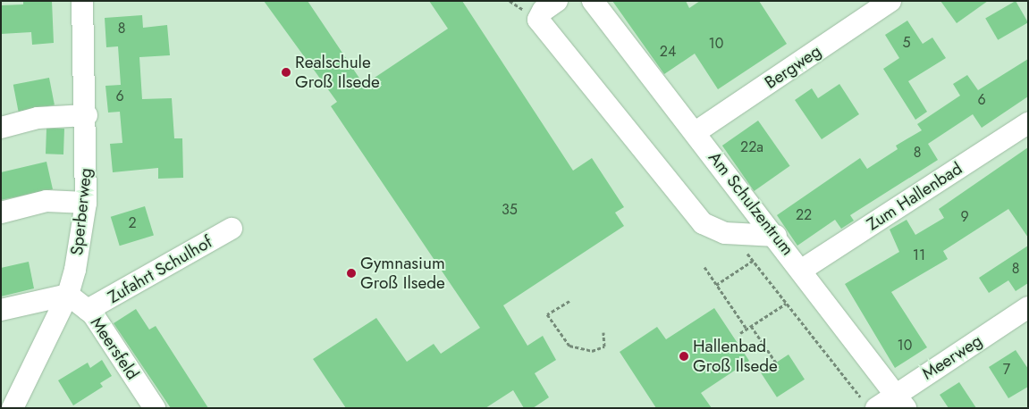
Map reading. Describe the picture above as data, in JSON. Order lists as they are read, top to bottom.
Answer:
{
  "streets": {
    "street": [
      "Bergweg",
      "Zum Hallenbad",
      "Am Schulzentrum",
      "Sperberweg",
      "Zufahrt Schulhof",
      "Meersfeld",
      "Meerweg"
    ]
  },
  "crossings": [
    ["Bergweg", "Am Schulzentrum"],
    ["Zum Hallenbad", "Am Schulzentrum"],
    ["Am Schulzentrum", "Meerweg"],
    ["Sperberweg", "Meersfeld"],
    ["Zufahrt Schulhof", "Meersfeld"]
  ],
  "places": ["Realschule Groß Ilsede", "Gymnasium Groß Ilsede", "Hallenbad Groß Ilsede"],
  "house_numbers": [
    "8",
    "5",
    "10",
    "24",
    "6",
    "6",
    "22a",
    "8",
    "35",
    "22",
    "9",
    "2",
    "11",
    "8",
    "10",
    "7"
  ]
}
